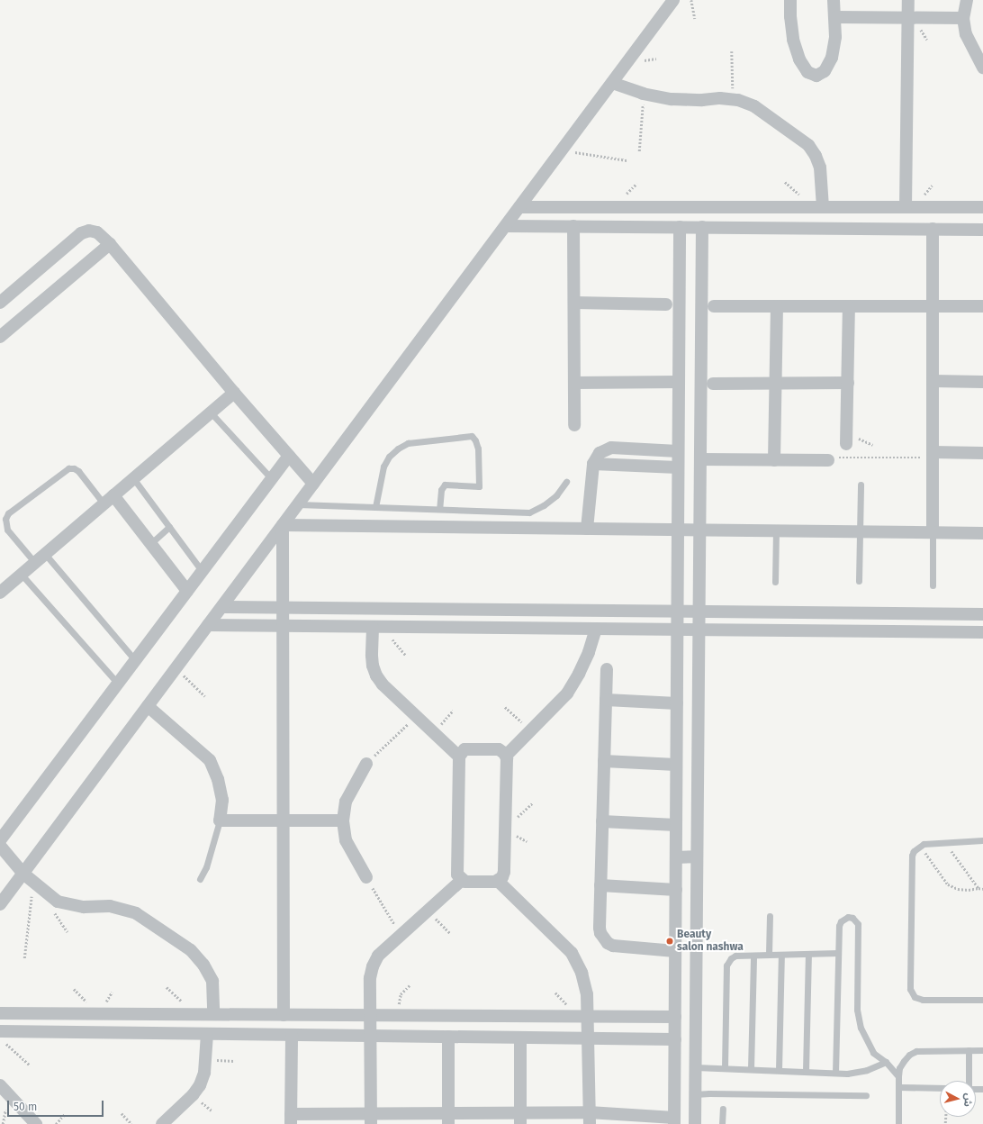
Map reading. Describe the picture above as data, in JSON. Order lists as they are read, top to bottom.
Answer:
{
  "places": ["Beauty salon nashwa"],
  "scale_bar": "50 m",
  "north": "right"
}
